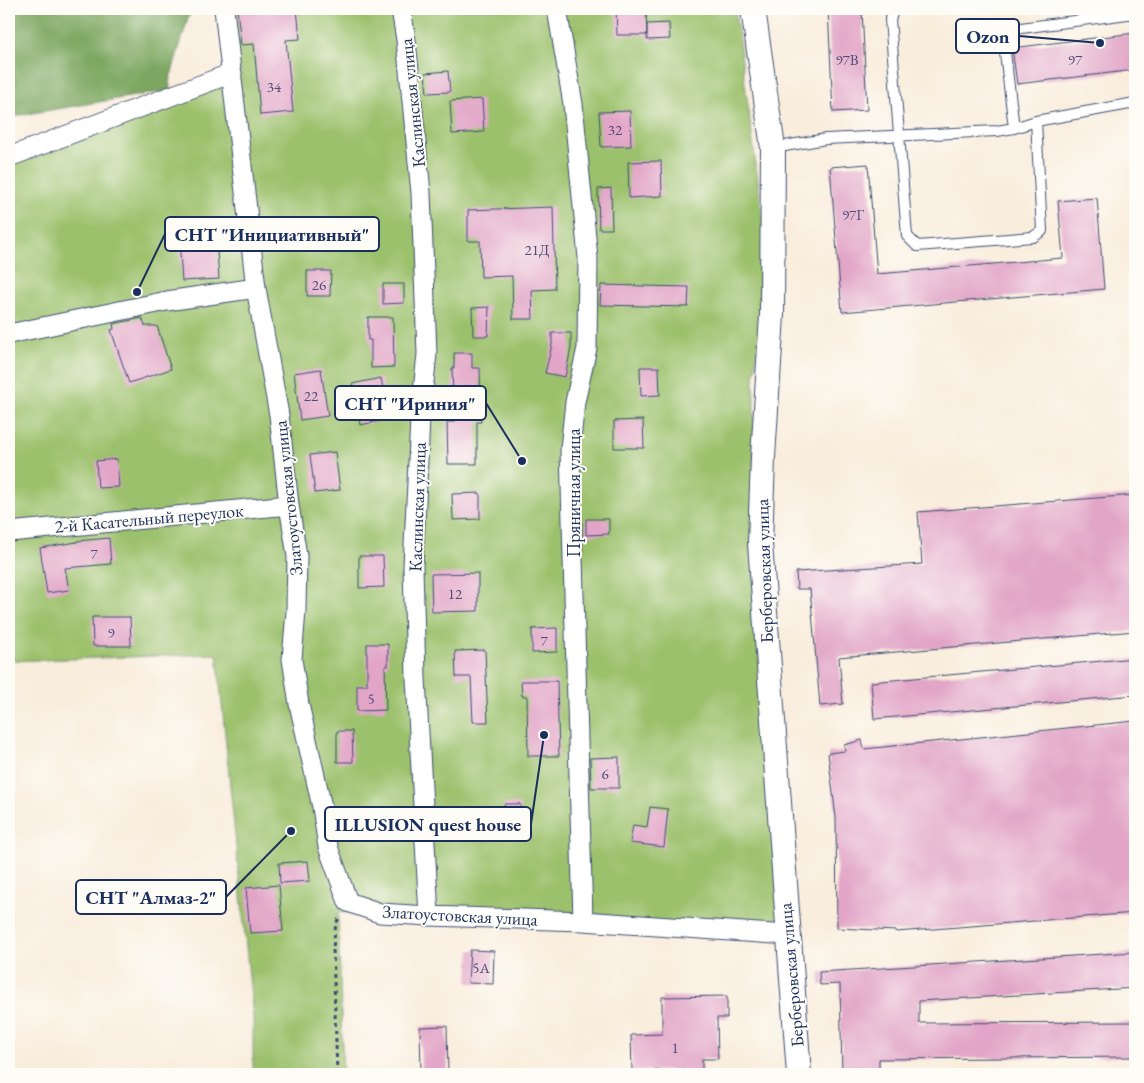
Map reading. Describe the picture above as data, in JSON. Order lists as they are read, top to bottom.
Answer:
{
  "streets": {
    "street": [
      "Каслинская улица",
      "Пряничная улица",
      "Златоустовская улица",
      "2-й Касательный переулок",
      "Берберовская улица"
    ]
  },
  "crossings": [
    ["Каслинская улица", "Златоустовская улица"],
    ["Пряничная улица", "Златоустовская улица"],
    ["Златоустовская улица", "2-й Касательный переулок"],
    ["Златоустовская улица", "Берберовская улица"]
  ],
  "places": [
    "Ozon",
    "СНТ \"Инициативный\"",
    "СНТ \"Ириния\"",
    "ILLUSION quest house",
    "СНТ \"Алмаз-2\""
  ],
  "house_numbers": [
    "97В",
    "97",
    "34",
    "32",
    "97Г",
    "21Д",
    "26",
    "22",
    "7",
    "12",
    "9",
    "7",
    "5",
    "6",
    "5А",
    "1"
  ]
}
